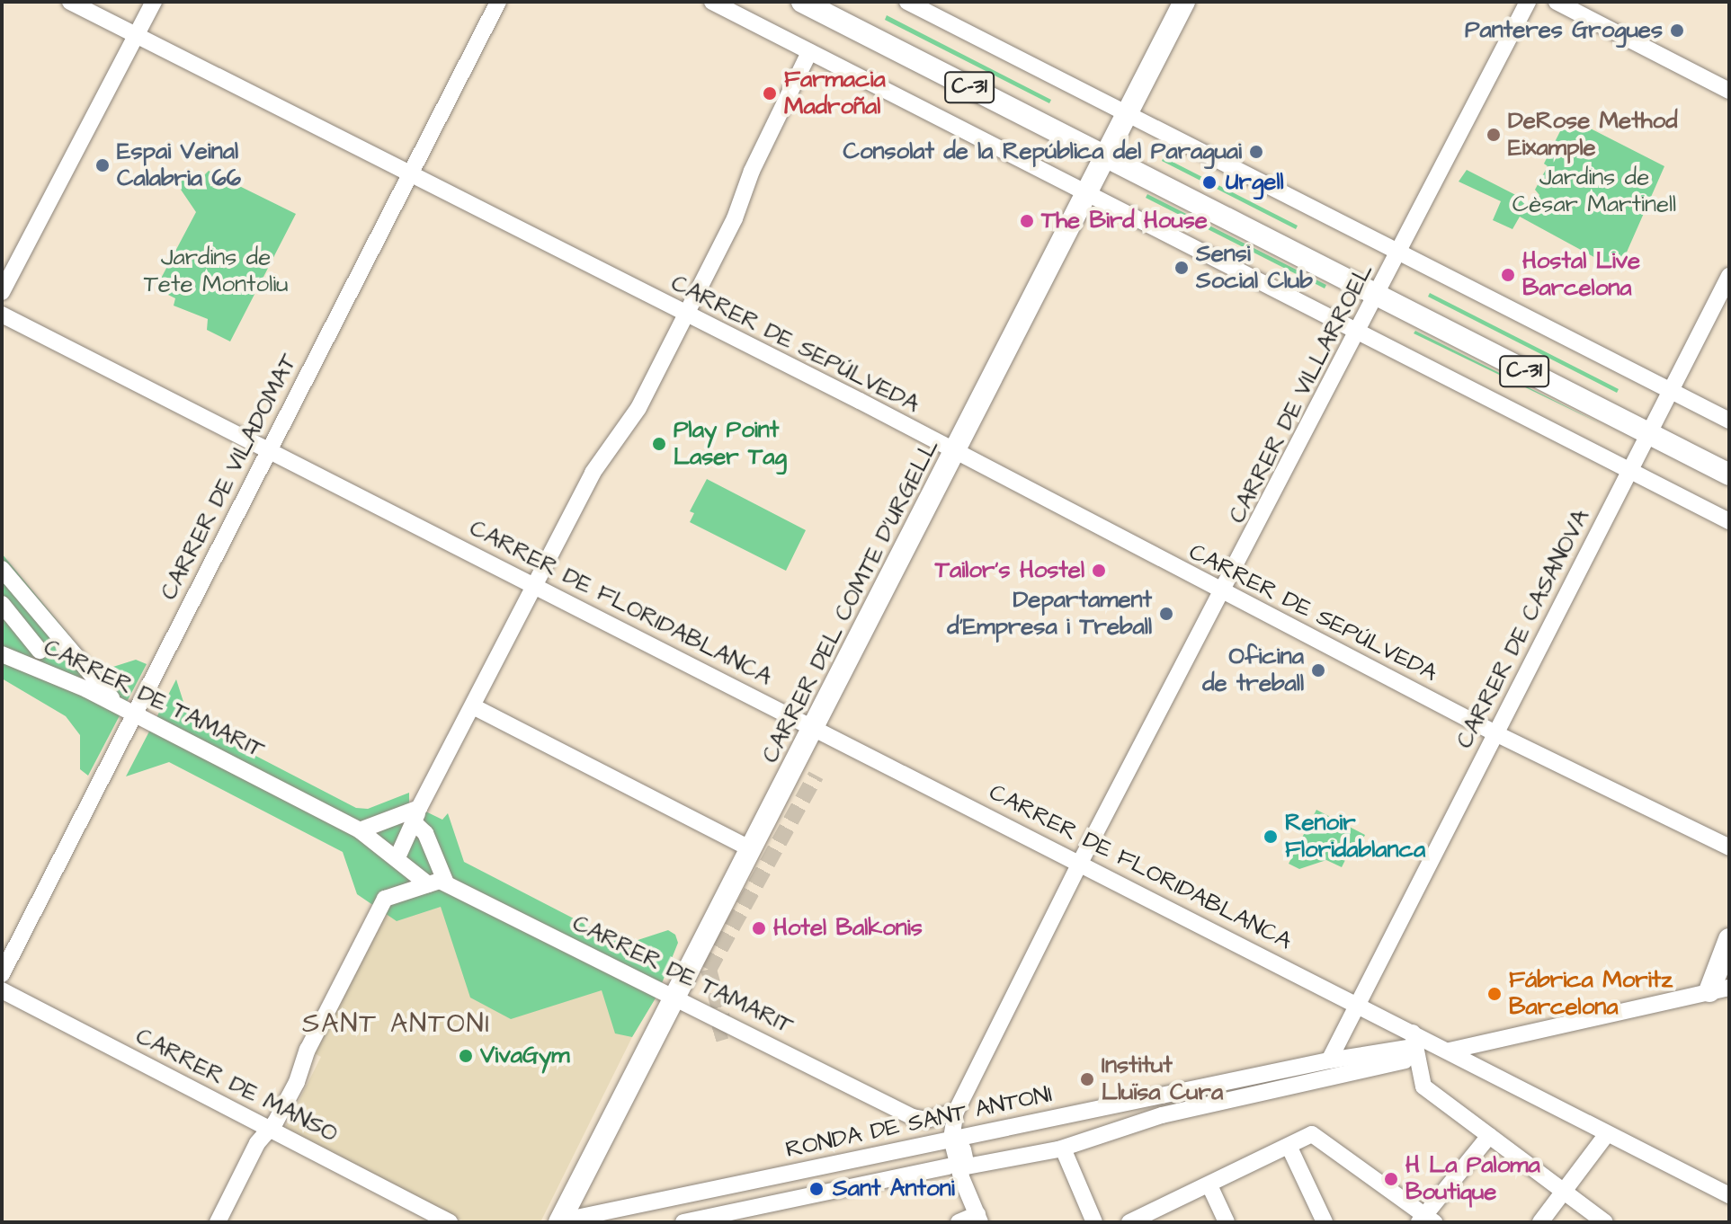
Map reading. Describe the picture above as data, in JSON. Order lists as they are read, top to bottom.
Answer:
{
  "streets": {
    "main road": ["C-31", "CARRER DEL COMTE D'URGELL"],
    "street": [
      "CARRER DE SEPÚLVEDA",
      "CARRER DE VILLARROEL",
      "CARRER DE VILADOMAT",
      "CARRER DE FLORIDABLANCA",
      "CARRER DE CASANOVA",
      "CARRER DE TAMARIT",
      "CARRER DE MANSO",
      "RONDA DE SANT ANTONI"
    ]
  },
  "crossings": [
    ["C-31", "CARRER DE VILLARROEL"],
    ["C-31", "CARRER DEL COMTE D'URGELL"],
    ["C-31", "CARRER DE CASANOVA"],
    ["CARRER DE SEPÚLVEDA", "CARRER DE VILLARROEL"],
    ["CARRER DE SEPÚLVEDA", "CARRER DE VILADOMAT"],
    ["CARRER DE SEPÚLVEDA", "CARRER DEL COMTE D'URGELL"],
    ["CARRER DE SEPÚLVEDA", "CARRER DE CASANOVA"],
    ["CARRER DE VILLARROEL", "CARRER DE FLORIDABLANCA"],
    ["CARRER DE VILLARROEL", "CARRER DE TAMARIT"],
    ["CARRER DE VILLARROEL", "RONDA DE SANT ANTONI"],
    ["CARRER DE VILADOMAT", "CARRER DE FLORIDABLANCA"],
    ["CARRER DE VILADOMAT", "CARRER DE TAMARIT"],
    ["CARRER DEL COMTE D'URGELL", "CARRER DE FLORIDABLANCA"],
    ["CARRER DEL COMTE D'URGELL", "CARRER DE TAMARIT"],
    ["CARRER DEL COMTE D'URGELL", "RONDA DE SANT ANTONI"],
    ["CARRER DE FLORIDABLANCA", "CARRER DE CASANOVA"],
    ["CARRER DE FLORIDABLANCA", "RONDA DE SANT ANTONI"],
    ["CARRER DE TAMARIT", "RONDA DE SANT ANTONI"]
  ],
  "districts": ["SANT ANTONI"],
  "parks": ["Jardins de Cèsar Martinell", "Jardins de Tete Montoliu"],
  "places": [
    "Panteres Grogues",
    "Farmacia Madroñal",
    "DeRose Method Eixample",
    "Consolat de la República del Paraguai",
    "Espai Veinal Calabria 66",
    "Urgell",
    "The Bird House",
    "Sensi Social Club",
    "Hostal Live Barcelona",
    "Play Point Laser Tag",
    "Tailor's Hostel",
    "Departament d'Empresa i Treball",
    "Oficina de treball",
    "Renoir Floridablanca",
    "Hotel Balkonis",
    "Fábrica Moritz Barcelona",
    "VivaGym",
    "Institut Lluïsa Cura",
    "H La Paloma Boutique",
    "Sant Antoni"
  ]
}
